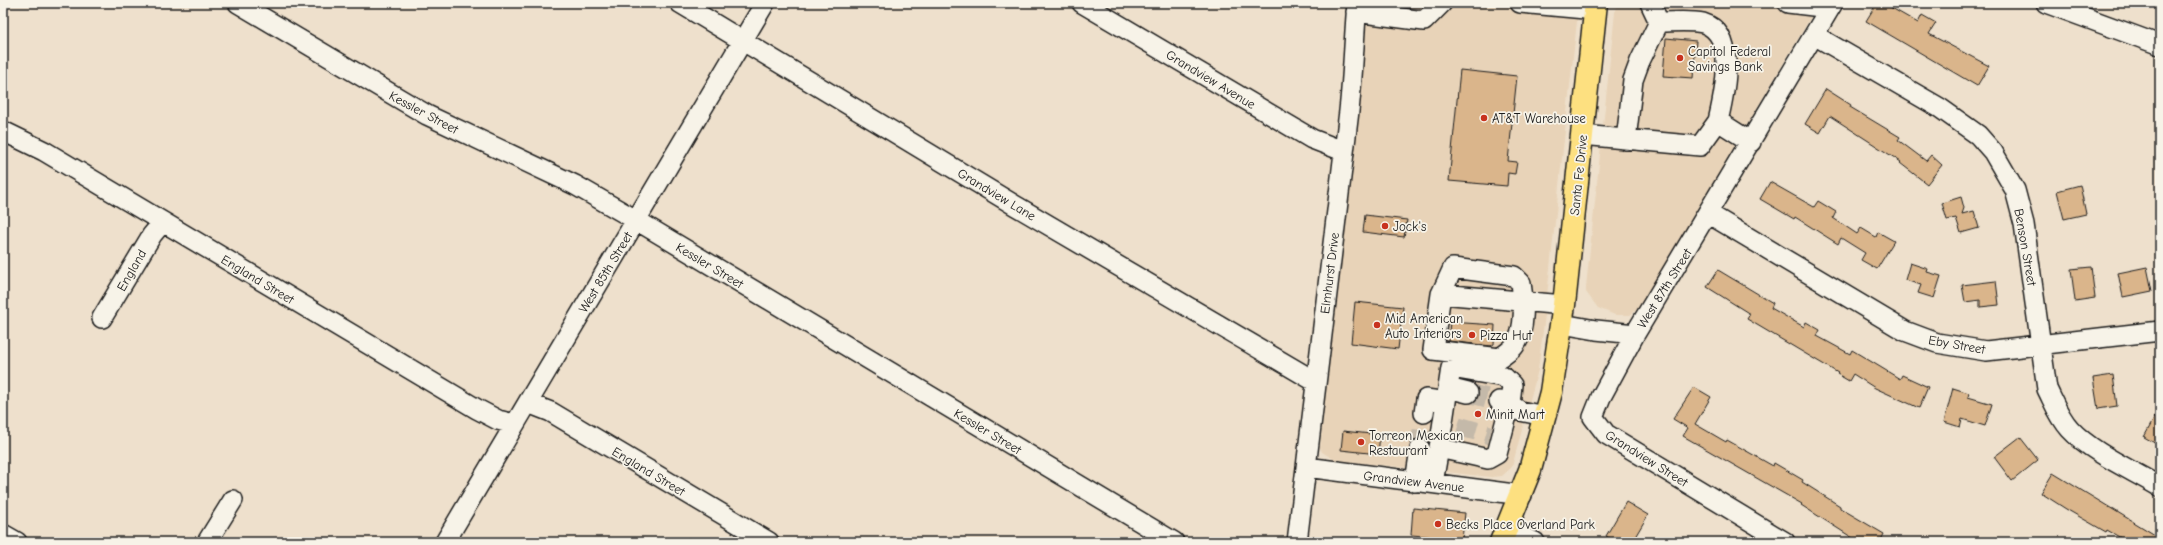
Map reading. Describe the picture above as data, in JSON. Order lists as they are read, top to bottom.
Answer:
{
  "streets": {
    "main road": ["Santa Fe Drive"],
    "street": [
      "Grandview Avenue",
      "Kessler Street",
      "Grandview Lane",
      "Benson Street",
      "England",
      "West 85th Street",
      "Elmhurst Drive",
      "England Street",
      "West 87th Street",
      "Eby Street",
      "Grandview Street"
    ]
  },
  "crossings": [
    ["Grandview Avenue", "Elmhurst Drive"],
    ["Kessler Street", "West 85th Street"],
    ["Santa Fe Drive", "West 87th Street"],
    ["Grandview Lane", "West 85th Street"],
    ["Grandview Lane", "Elmhurst Drive"],
    ["Benson Street", "West 87th Street"],
    ["Benson Street", "Eby Street"],
    ["England", "England Street"],
    ["West 85th Street", "England Street"],
    ["West 87th Street", "Eby Street"],
    ["West 87th Street", "Grandview Street"]
  ],
  "places": [
    "Capitol Federal Savings Bank",
    "AT&T Warehouse",
    "Jock's",
    "Mid American Auto Interiors",
    "Pizza Hut",
    "Minit Mart",
    "Torreon Mexican Restaurant",
    "Becks Place Overland Park"
  ]
}
